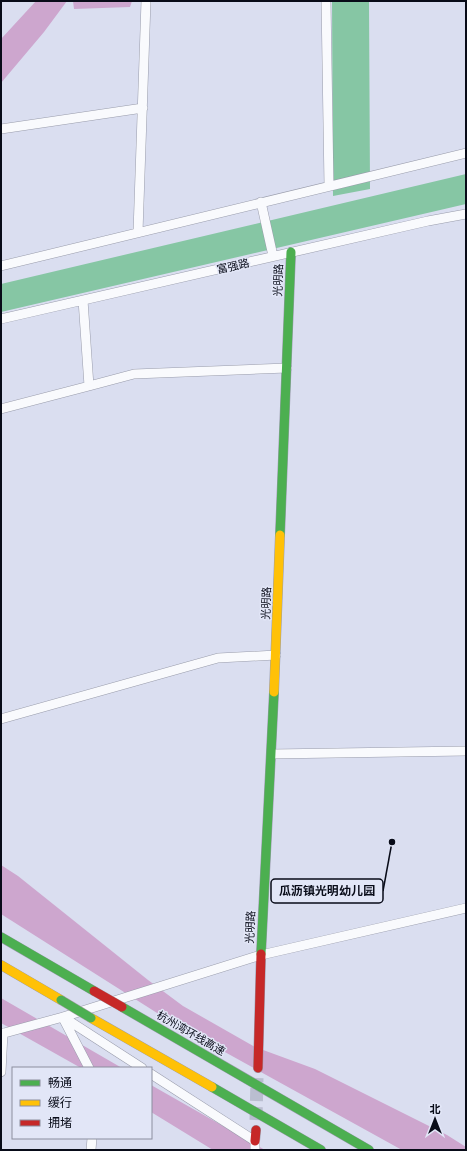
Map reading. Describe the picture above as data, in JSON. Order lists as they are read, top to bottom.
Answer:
{
  "streets": {
    "main road": ["光明路", "杭州湾环线高速"],
    "street": ["富强路"]
  },
  "crossings": [
    ["富强路", "光明路"]
  ],
  "places": ["瓜沥镇光明幼儿园"],
  "legend": ["畅通", "缓行", "拥堵"],
  "north": "top"
}
